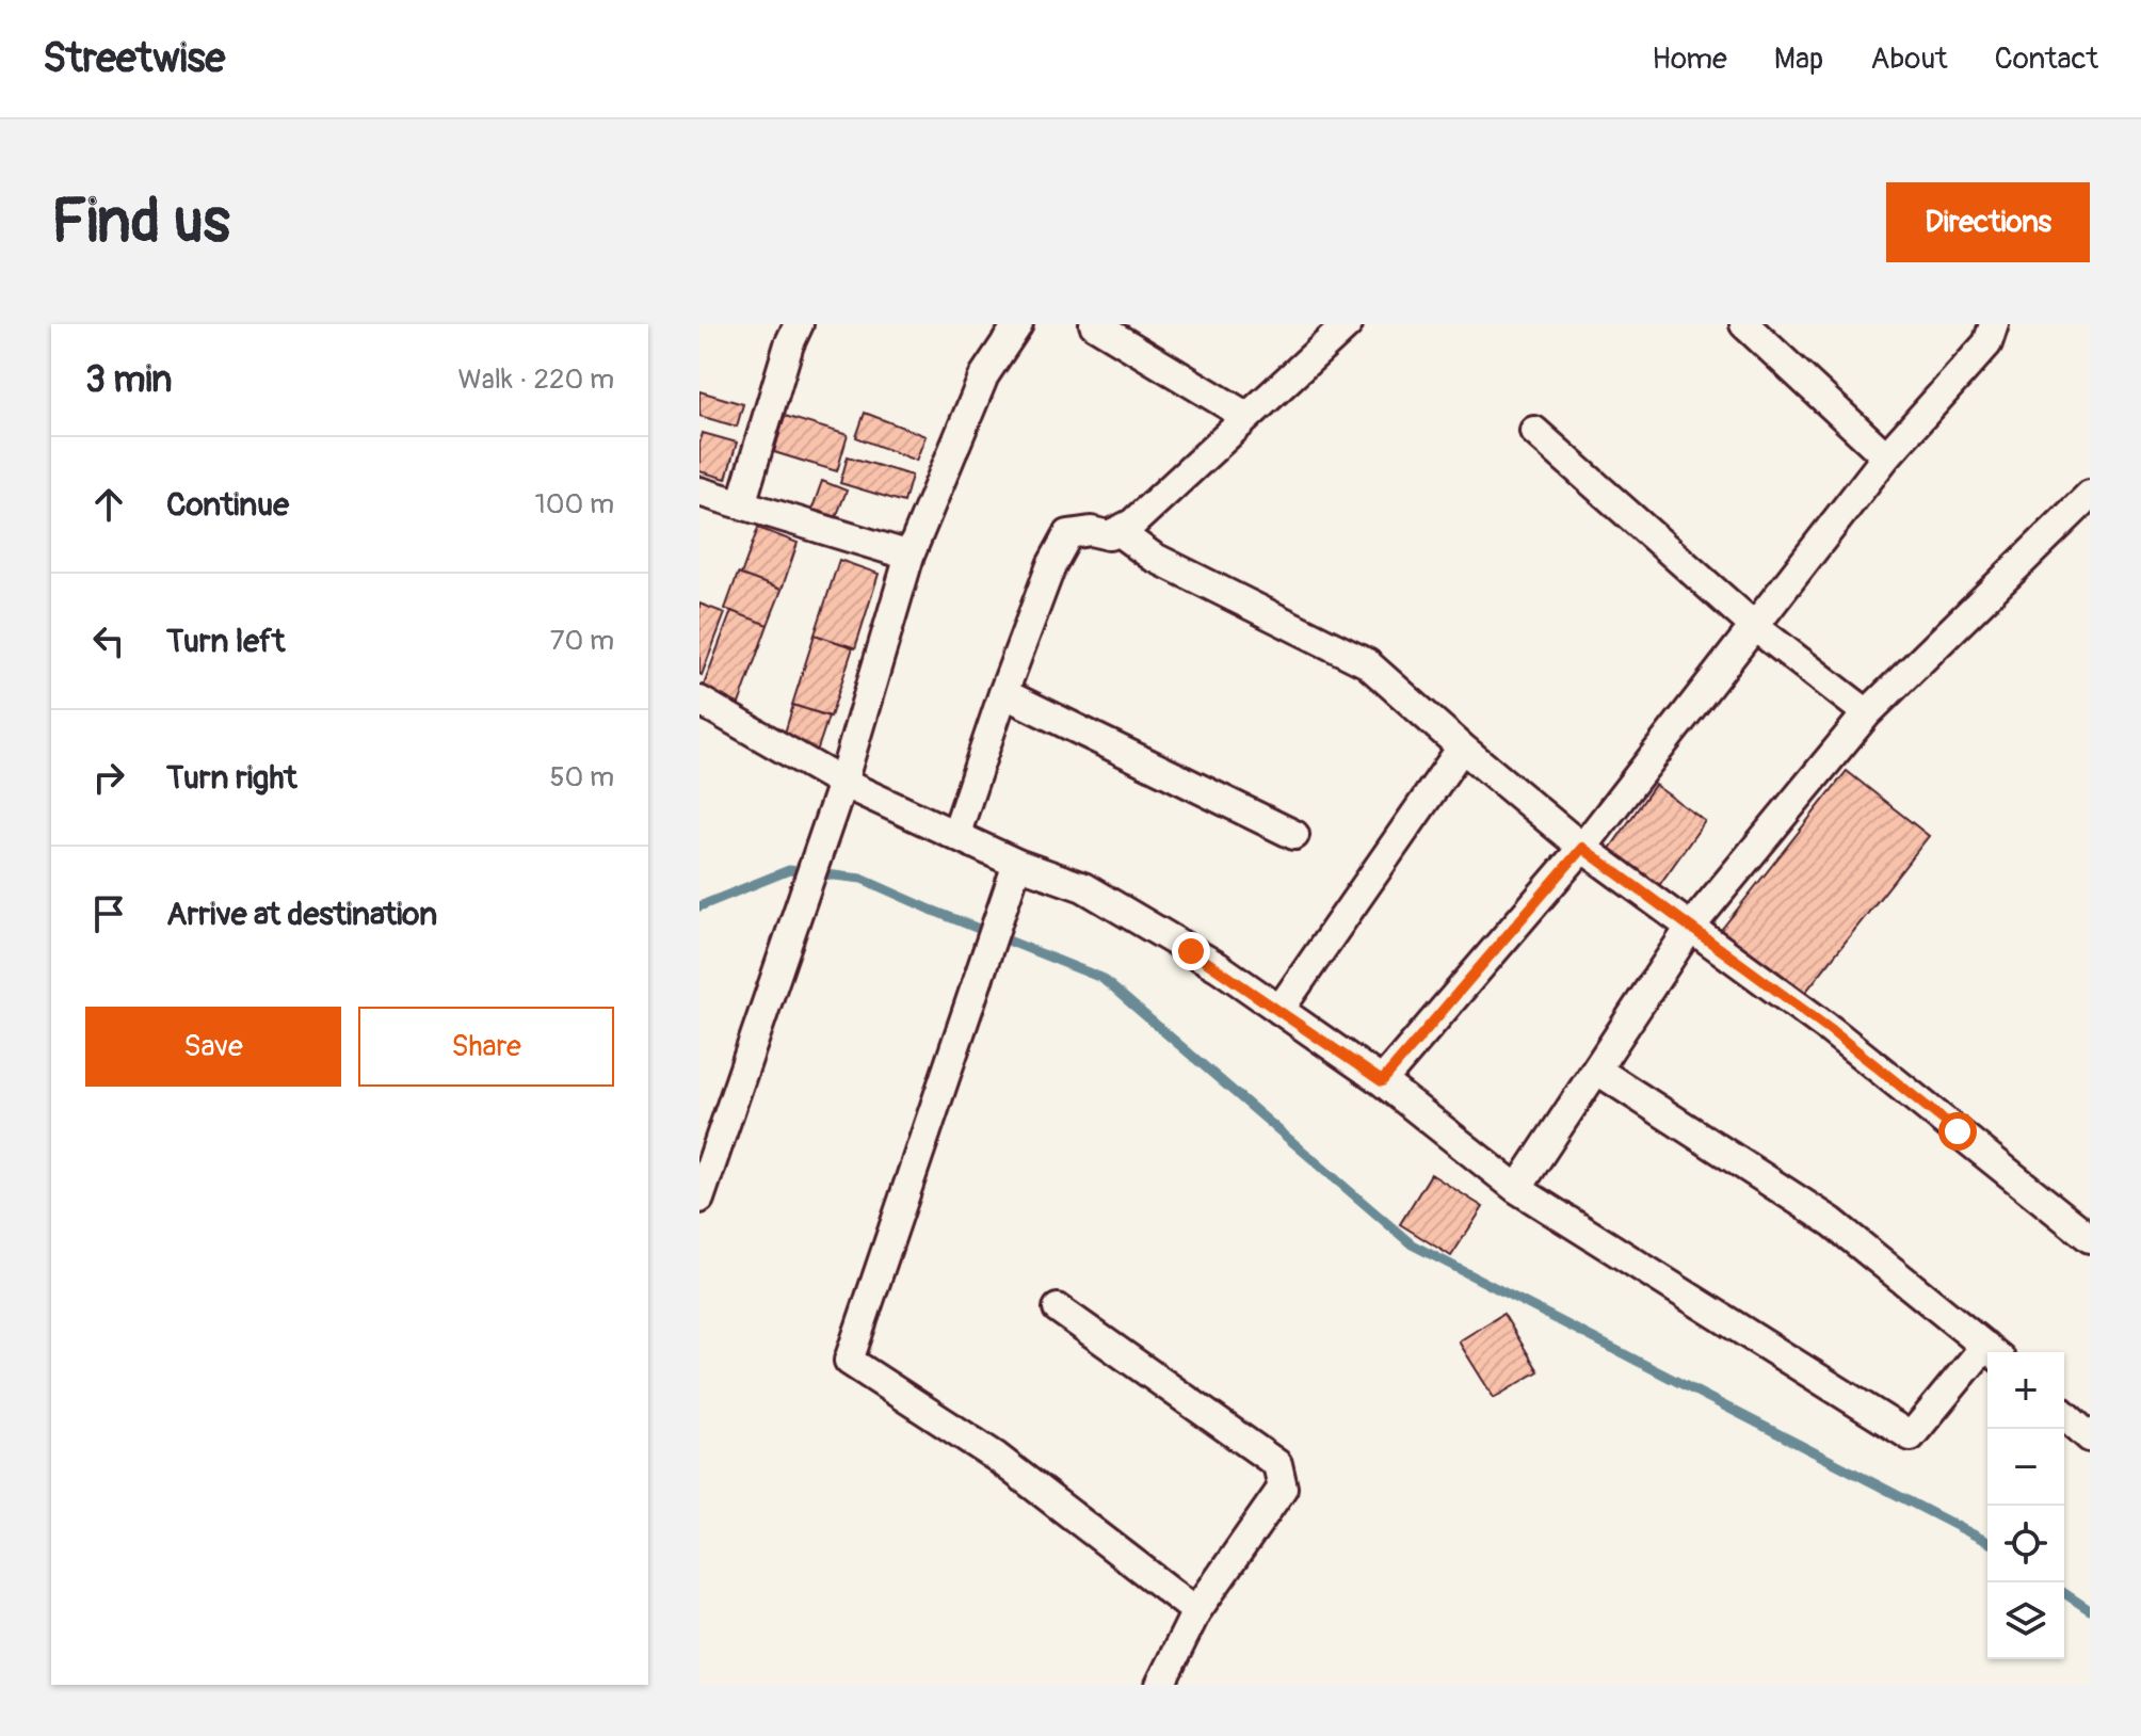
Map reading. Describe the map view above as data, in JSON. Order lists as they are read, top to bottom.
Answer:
{
  "page": {
    "header": "Streetwise",
    "nav": [
      "Home",
      "Map",
      "About",
      "Contact"
    ],
    "buttons": [
      "Directions",
      ["Save", "Share"]
    ],
    "title": "Find us",
    "heading": ["3 min", "Walk · 220 m"],
    "list": [
      ["Continue", "100 m"],
      ["Turn left", "70 m"],
      ["Turn right", "50 m"],
      "Arrive at destination"
    ],
    "map_buttons": ["+", "−"]
  }
}
